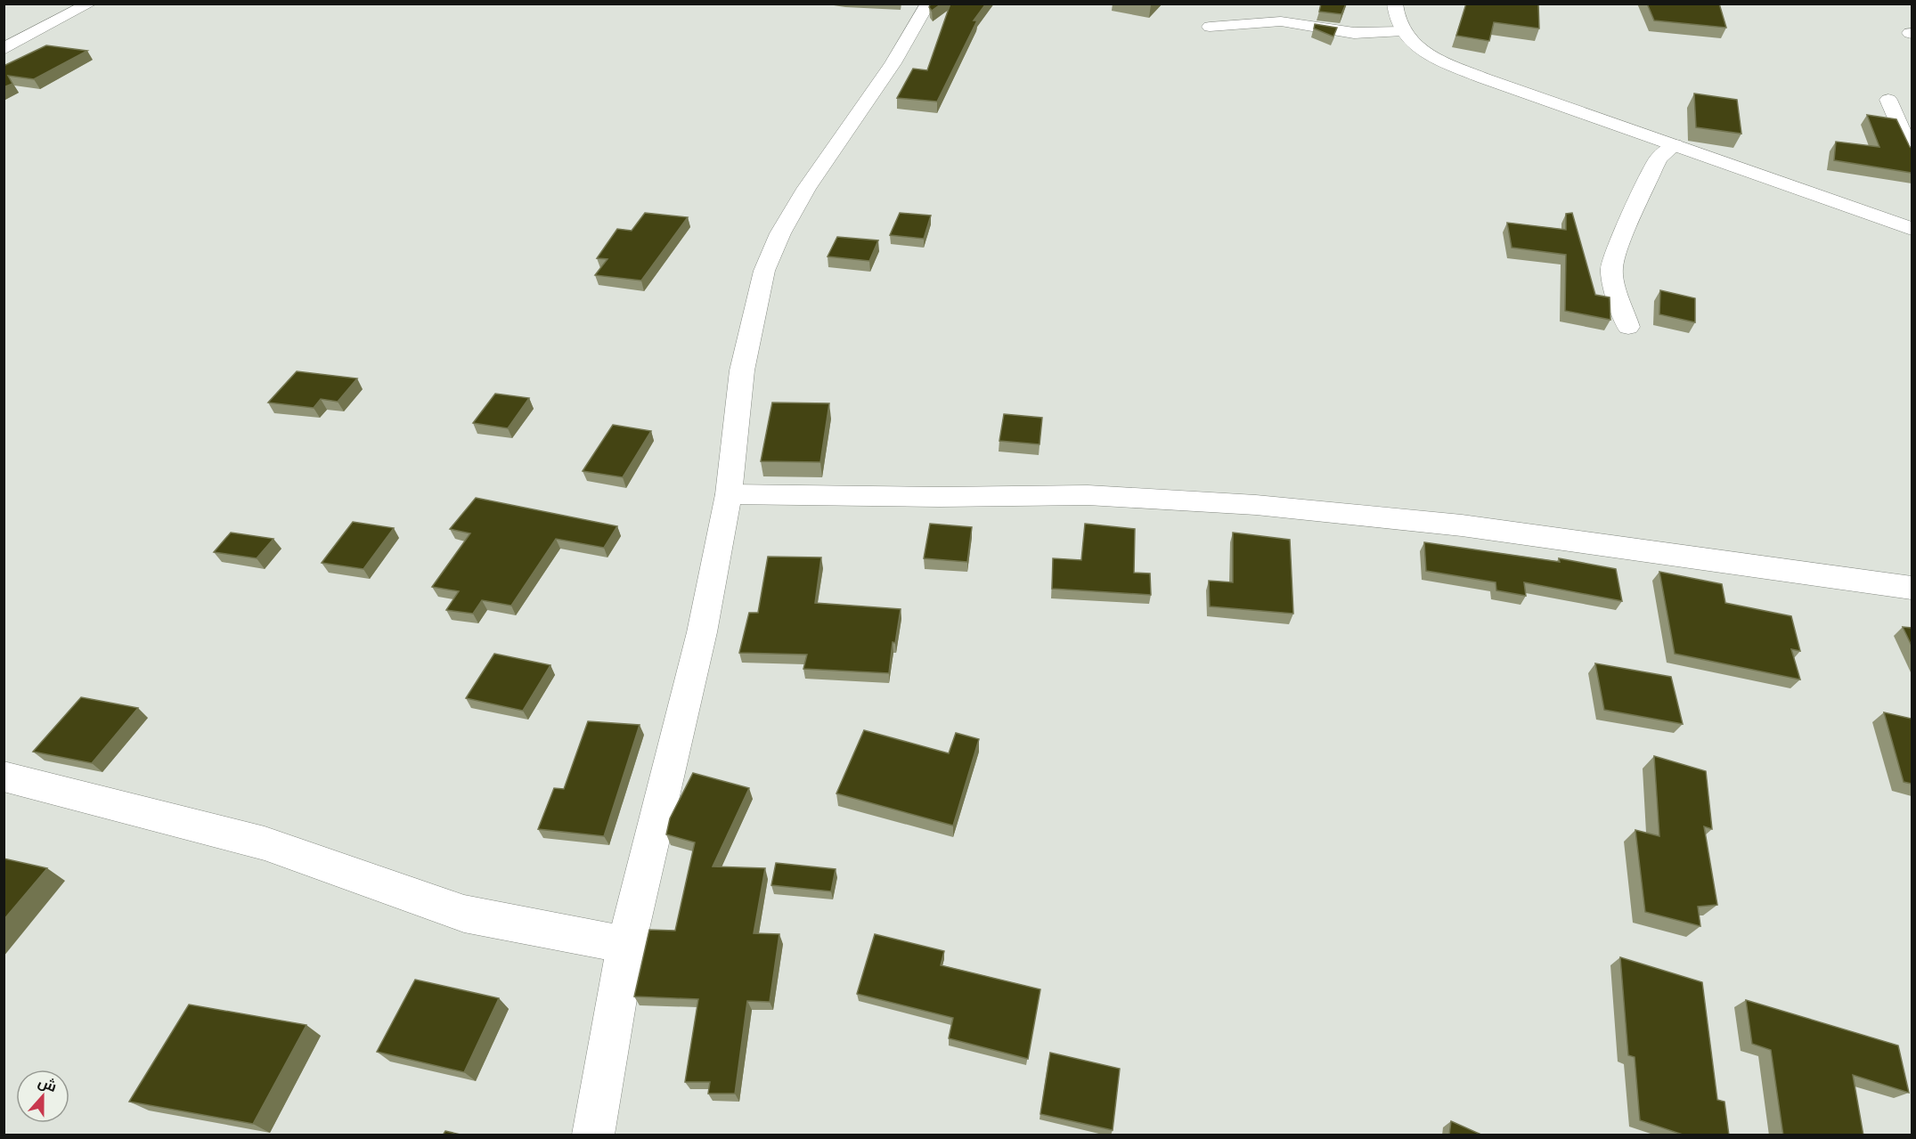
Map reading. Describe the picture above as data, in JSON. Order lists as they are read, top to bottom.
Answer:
{
  "north": "top"
}
